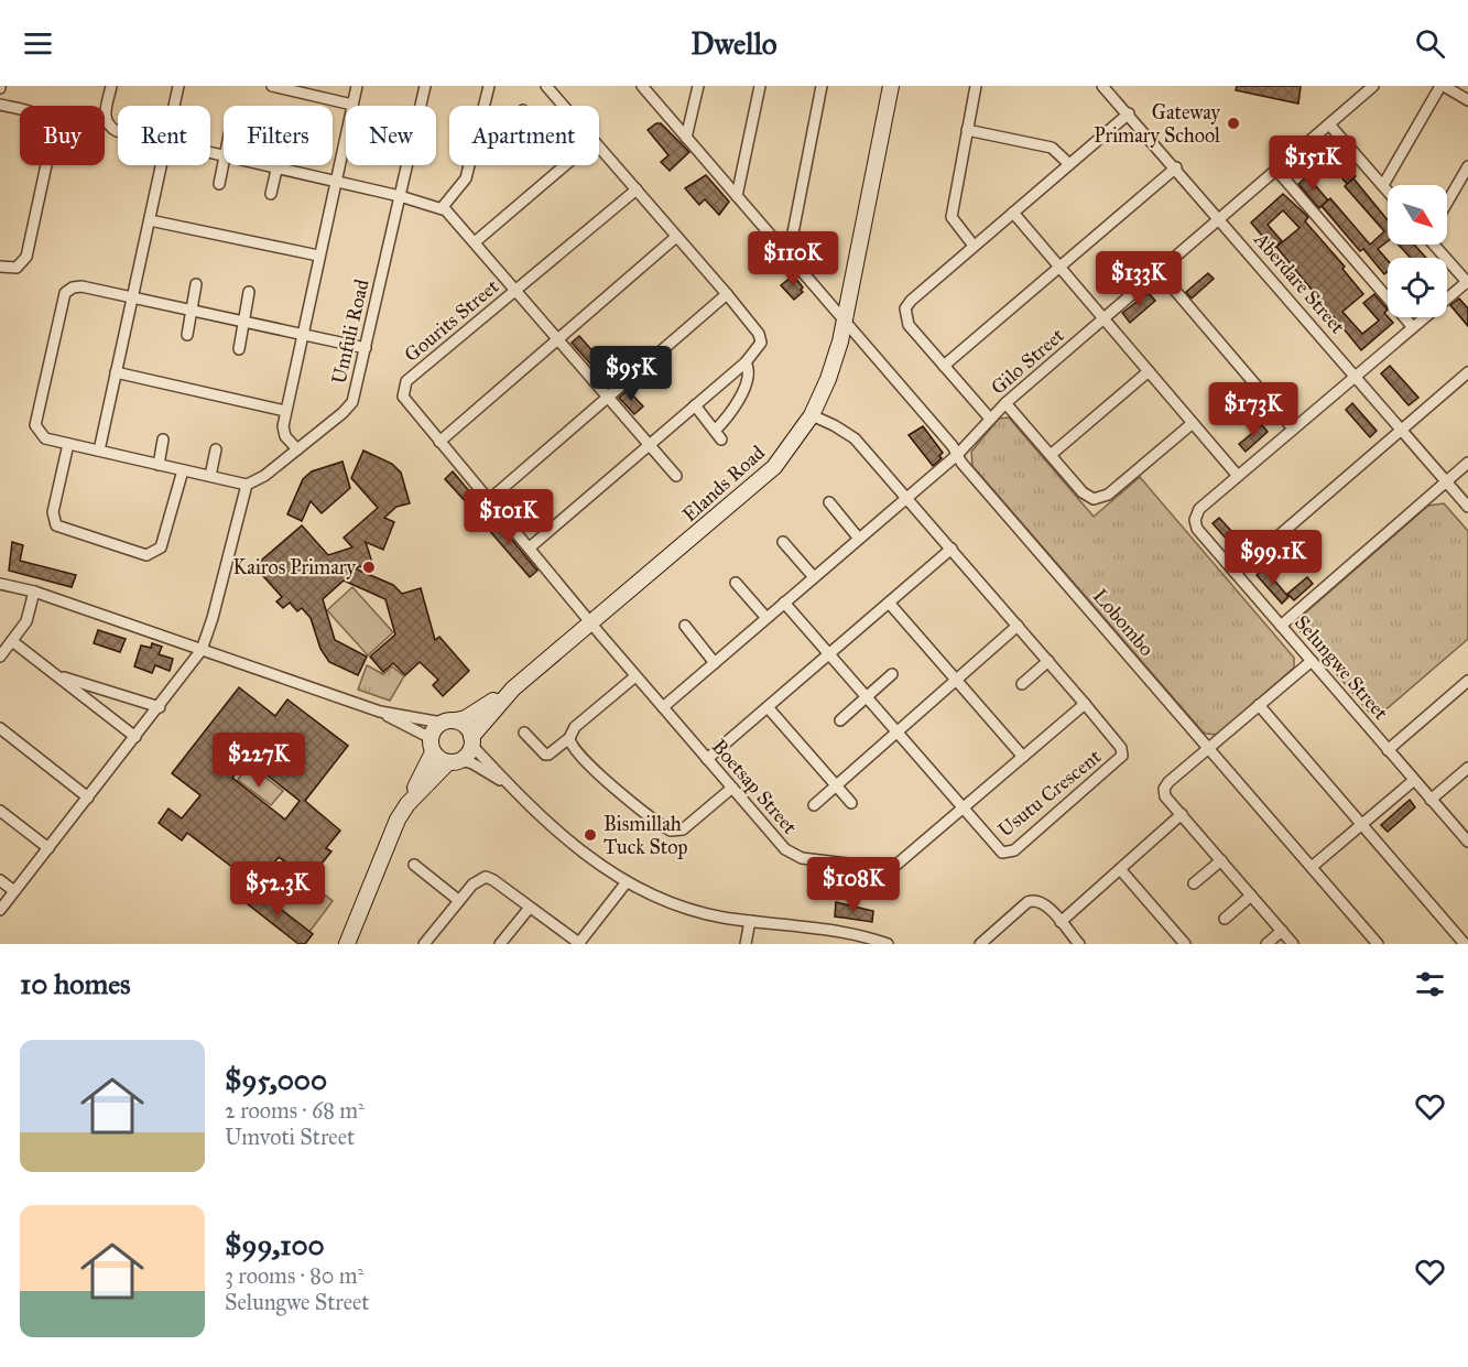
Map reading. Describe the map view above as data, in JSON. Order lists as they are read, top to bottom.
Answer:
{
  "streets": {
    "street": [
      "Aberdare Street",
      "Gourits Street",
      "Umfuli Road",
      "Gilo Street",
      "Elands Road",
      "Lobombo",
      "Selungwe Street",
      "Boetsap Street",
      "Usutu Crescent"
    ]
  },
  "crossings": [
    ["Aberdare Street", "Gilo Street"],
    ["Aberdare Street", "Selungwe Street"],
    ["Gourits Street", "Elands Road"],
    ["Gourits Street", "Boetsap Street"],
    ["Gilo Street", "Lobombo"],
    ["Gilo Street", "Boetsap Street"],
    ["Gilo Street", "Usutu Crescent"],
    ["Elands Road", "Lobombo"],
    ["Elands Road", "Boetsap Street"],
    ["Elands Road", "Usutu Crescent"],
    ["Boetsap Street", "Usutu Crescent"]
  ],
  "places": ["Gateway Primary School", "Kairos Primary", "Bismillah Tuck Stop"],
  "north": "bottom right",
  "page": {
    "header": "Dwello",
    "chip": [
      "Buy",
      "Rent",
      "Filters",
      "New",
      "Apartment"
    ],
    "price": [
      "$151K",
      "$110K",
      "$133K",
      "$95K",
      "$173K",
      "$101K",
      "$99.1K",
      "$227K",
      "$108K",
      "$52.3K"
    ],
    "heading": "10 homes",
    "list": [
      {
        "name": "$95,000",
        "note": "2 rooms · 68 m² · Umvoti Street"
      },
      {
        "name": "$99,100",
        "note": "3 rooms · 80 m² · Selungwe Street"
      }
    ]
  }
}
